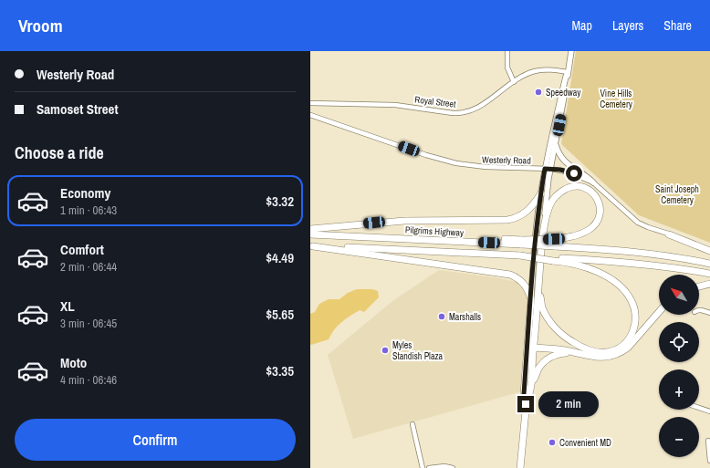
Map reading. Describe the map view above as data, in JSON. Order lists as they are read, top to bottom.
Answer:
{
  "streets": {
    "highway": ["Pilgrims Highway"],
    "street": ["Royal Street", "Westerly Road"]
  },
  "parks": ["Vine Hills Cemetery", "Saint Joseph Cemetery"],
  "places": [
    "Speedway",
    "Marshalls",
    "Myles Standish Plaza",
    "Convenient MD"
  ],
  "north": "top left",
  "page": {
    "header": "Vroom",
    "nav": ["Map", "Layers", "Share"],
    "banner": ["Westerly Road", "Samoset Street"],
    "heading": "Choose a ride",
    "list": [
      {
        "name": "Economy",
        "note": "1 min · 06:43",
        "value": "$3.32"
      },
      {
        "name": "Comfort",
        "note": "2 min · 06:44",
        "value": "$4.49"
      },
      {
        "name": "XL",
        "note": "3 min · 06:45",
        "value": "$5.65"
      },
      {
        "name": "Moto",
        "note": "4 min · 06:46",
        "value": "$3.35"
      }
    ],
    "map_buttons": ["+", "−"],
    "bubble": "2 min",
    "buttons": "Confirm"
  }
}
